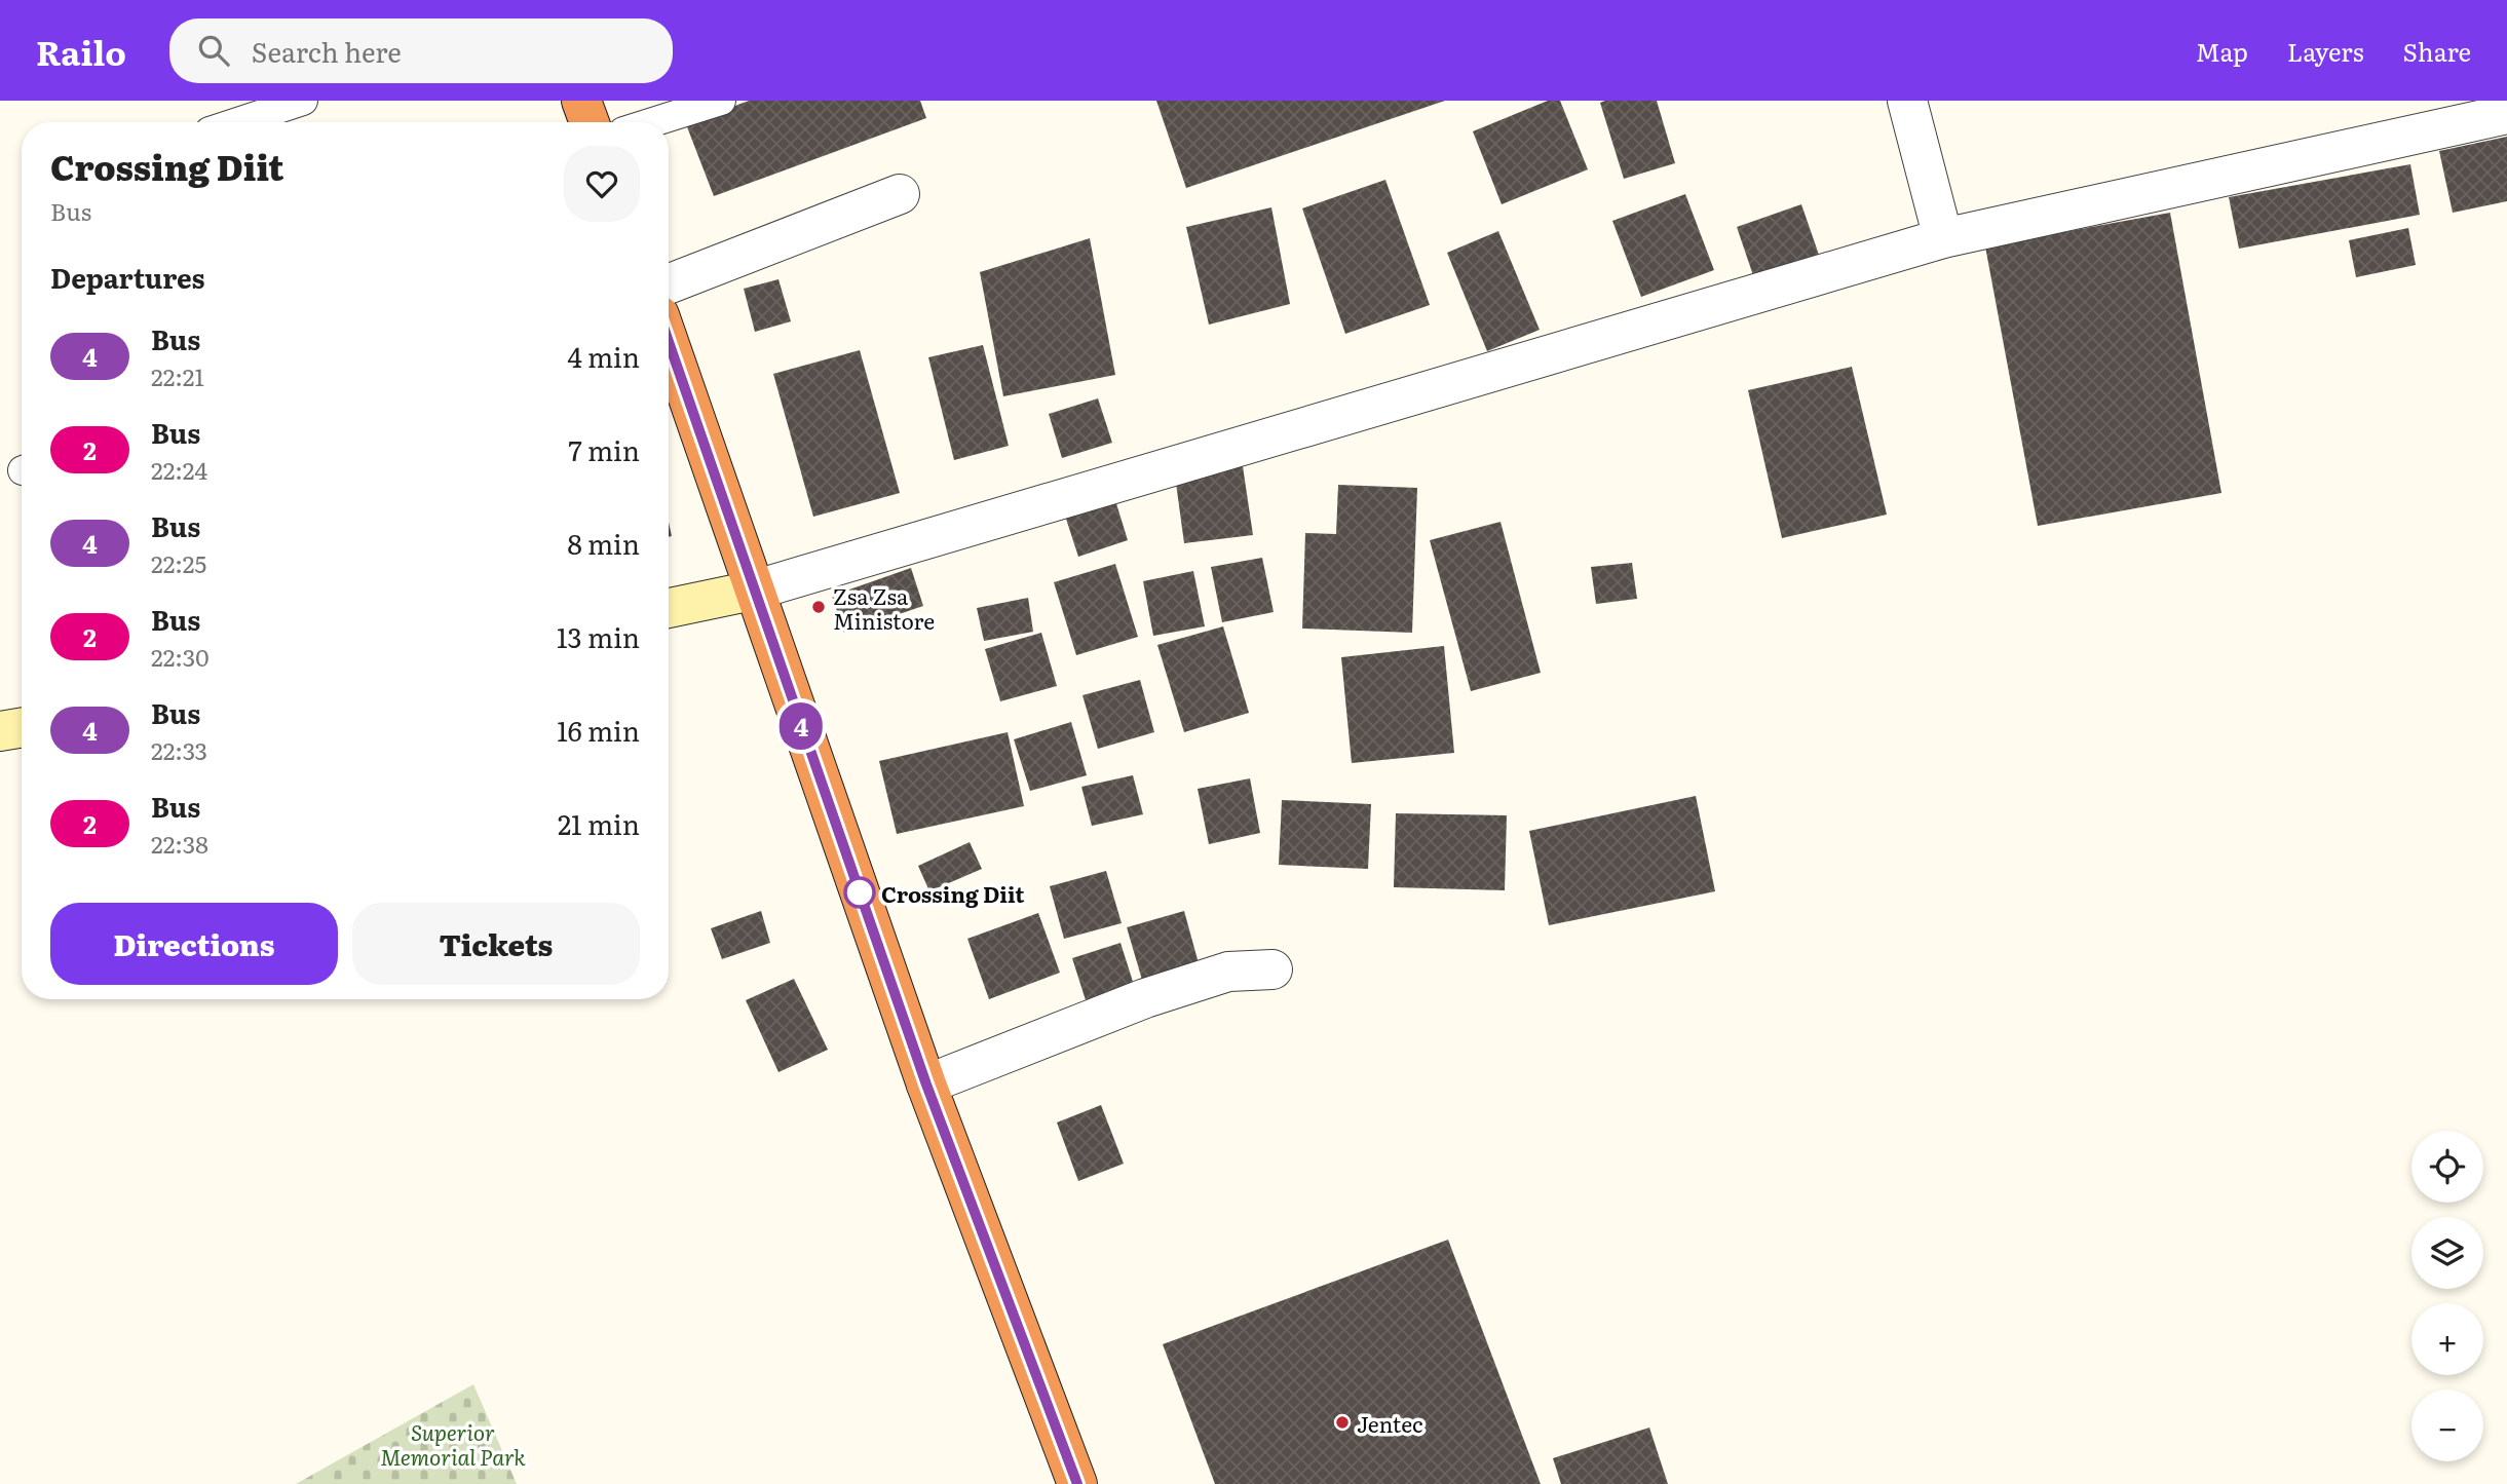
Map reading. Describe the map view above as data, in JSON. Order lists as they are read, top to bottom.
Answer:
{
  "parks": ["Superior Memorial Park"],
  "places": ["Zsa Zsa Ministore", "Crossing Diit", "Jentec"],
  "lines": ["bus line 4"],
  "page": {
    "header": "Railo",
    "search": "Search here",
    "nav": ["Map", "Layers", "Share"],
    "on_map": "4",
    "heading": [
      ["Crossing Diit", "Bus"],
      "Departures"
    ],
    "list": [
      {
        "mark": "4",
        "name": "Bus",
        "note": "22:21",
        "value": "4 min"
      },
      {
        "mark": "2",
        "name": "Bus",
        "note": "22:24",
        "value": "7 min"
      },
      {
        "mark": "4",
        "name": "Bus",
        "note": "22:25",
        "value": "8 min"
      },
      {
        "mark": "2",
        "name": "Bus",
        "note": "22:30",
        "value": "13 min"
      },
      {
        "mark": "4",
        "name": "Bus",
        "note": "22:33",
        "value": "16 min"
      },
      {
        "mark": "2",
        "name": "Bus",
        "note": "22:38",
        "value": "21 min"
      }
    ],
    "buttons": ["Directions", "Tickets"],
    "map_buttons": ["+", "−"]
  }
}
